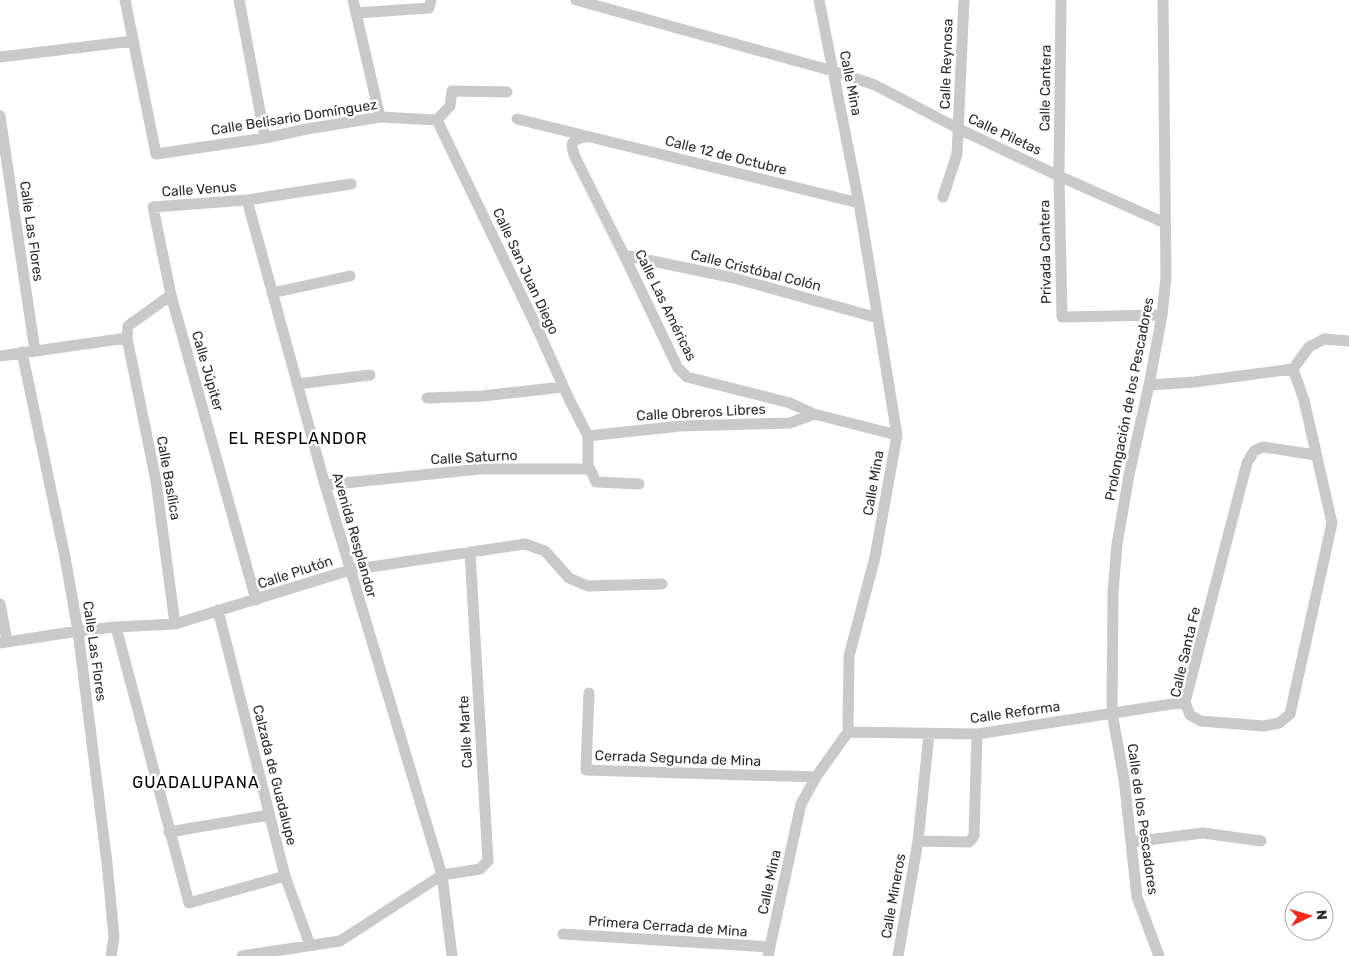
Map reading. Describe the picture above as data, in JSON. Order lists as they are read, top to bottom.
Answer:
{
  "streets": {
    "street": [
      "Calle Reynosa",
      "Calle Mina",
      "Calle Cantera",
      "Calle Belisario Domínguez",
      "Calle Piletas",
      "Calle 12 de Octubre",
      "Calle Venus",
      "Calle Las Flores",
      "Privada Cantera",
      "Calle Cristóbal Colón",
      "Calle San Juan Diego",
      "Calle Las Américas",
      "Calle Júpiter",
      "Prolongación de los Pescadores",
      "Calle Obreros Libres",
      "Calle Saturno",
      "Calle Basílica",
      "Avenida Resplandor",
      "Calle Plutón",
      "Calle Santa Fe",
      "Calle Reforma",
      "Calle Marte",
      "Cerrada Segunda de Mina",
      "Calzada de Guadalupe",
      "Calle de los Pescadores",
      "Calle Mineros",
      "Primera Cerrada de Mina"
    ]
  },
  "crossings": [
    ["Calle Reynosa", "Calle Piletas"],
    ["Calle Mina", "Calle Piletas"],
    ["Calle Mina", "Calle 12 de Octubre"],
    ["Calle Mina", "Calle Cristóbal Colón"],
    ["Calle Mina", "Calle Las Américas"],
    ["Calle Mina", "Calle Reforma"],
    ["Calle Mina", "Cerrada Segunda de Mina"],
    ["Calle Mina", "Primera Cerrada de Mina"],
    ["Calle Cantera", "Calle Piletas"],
    ["Calle Cantera", "Privada Cantera"],
    ["Calle Belisario Domínguez", "Calle San Juan Diego"],
    ["Calle Piletas", "Privada Cantera"],
    ["Calle Piletas", "Prolongación de los Pescadores"],
    ["Calle 12 de Octubre", "Calle Las Américas"],
    ["Calle Venus", "Calle Júpiter"],
    ["Calle Venus", "Avenida Resplandor"],
    ["Calle Las Flores", "Calle Plutón"],
    ["Privada Cantera", "Prolongación de los Pescadores"],
    ["Calle Cristóbal Colón", "Calle Las Américas"],
    ["Calle San Juan Diego", "Calle Obreros Libres"],
    ["Calle Las Américas", "Calle Obreros Libres"],
    ["Calle Júpiter", "Calle Plutón"],
    ["Prolongación de los Pescadores", "Calle Reforma"],
    ["Prolongación de los Pescadores", "Calle de los Pescadores"],
    ["Calle Saturno", "Avenida Resplandor"],
    ["Calle Basílica", "Calle Plutón"],
    ["Avenida Resplandor", "Calle Plutón"],
    ["Avenida Resplandor", "Calle Marte"],
    ["Calle Plutón", "Calle Marte"],
    ["Calle Plutón", "Calzada de Guadalupe"],
    ["Calle Santa Fe", "Calle Reforma"],
    ["Calle Reforma", "Calle de los Pescadores"],
    ["Calle Reforma", "Calle Mineros"]
  ],
  "districts": ["EL RESPLANDOR", "GUADALUPANA"],
  "north": "right"
}
